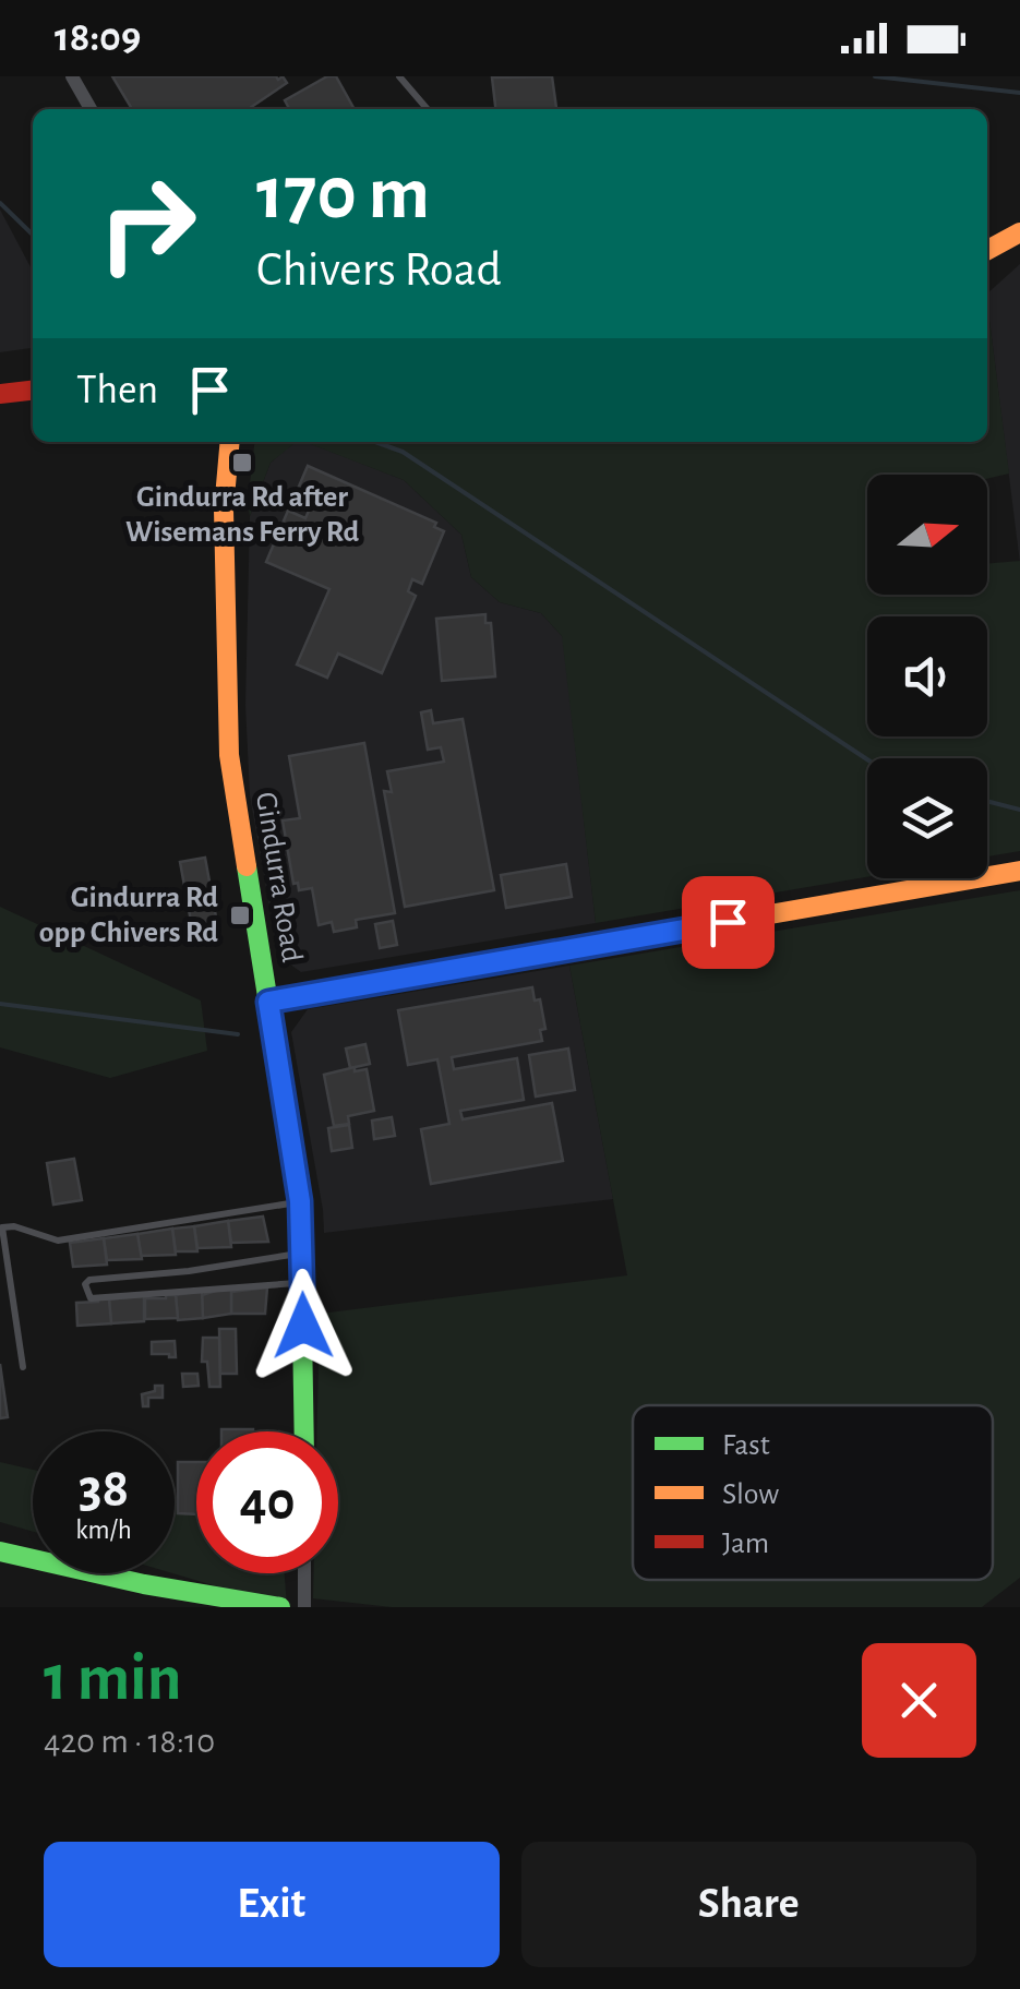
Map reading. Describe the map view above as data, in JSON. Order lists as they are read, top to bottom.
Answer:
{
  "streets": {
    "main road": ["Gindurra Road"]
  },
  "places": {
    "transit": ["Gindurra Rd after Wisemans Ferry Rd", "Gindurra Rd opp Chivers Rd"]
  },
  "legend": ["Fast", "Slow", "Jam"],
  "north": "right",
  "page": {
    "status": "18:09",
    "turn": ["170 m", "Chivers Road"],
    "then": "Then",
    "speed": "38 km/h",
    "limit": "40",
    "heading": ["1 min", "420 m · 18:10"],
    "buttons": ["Exit", "Share"]
  }
}
